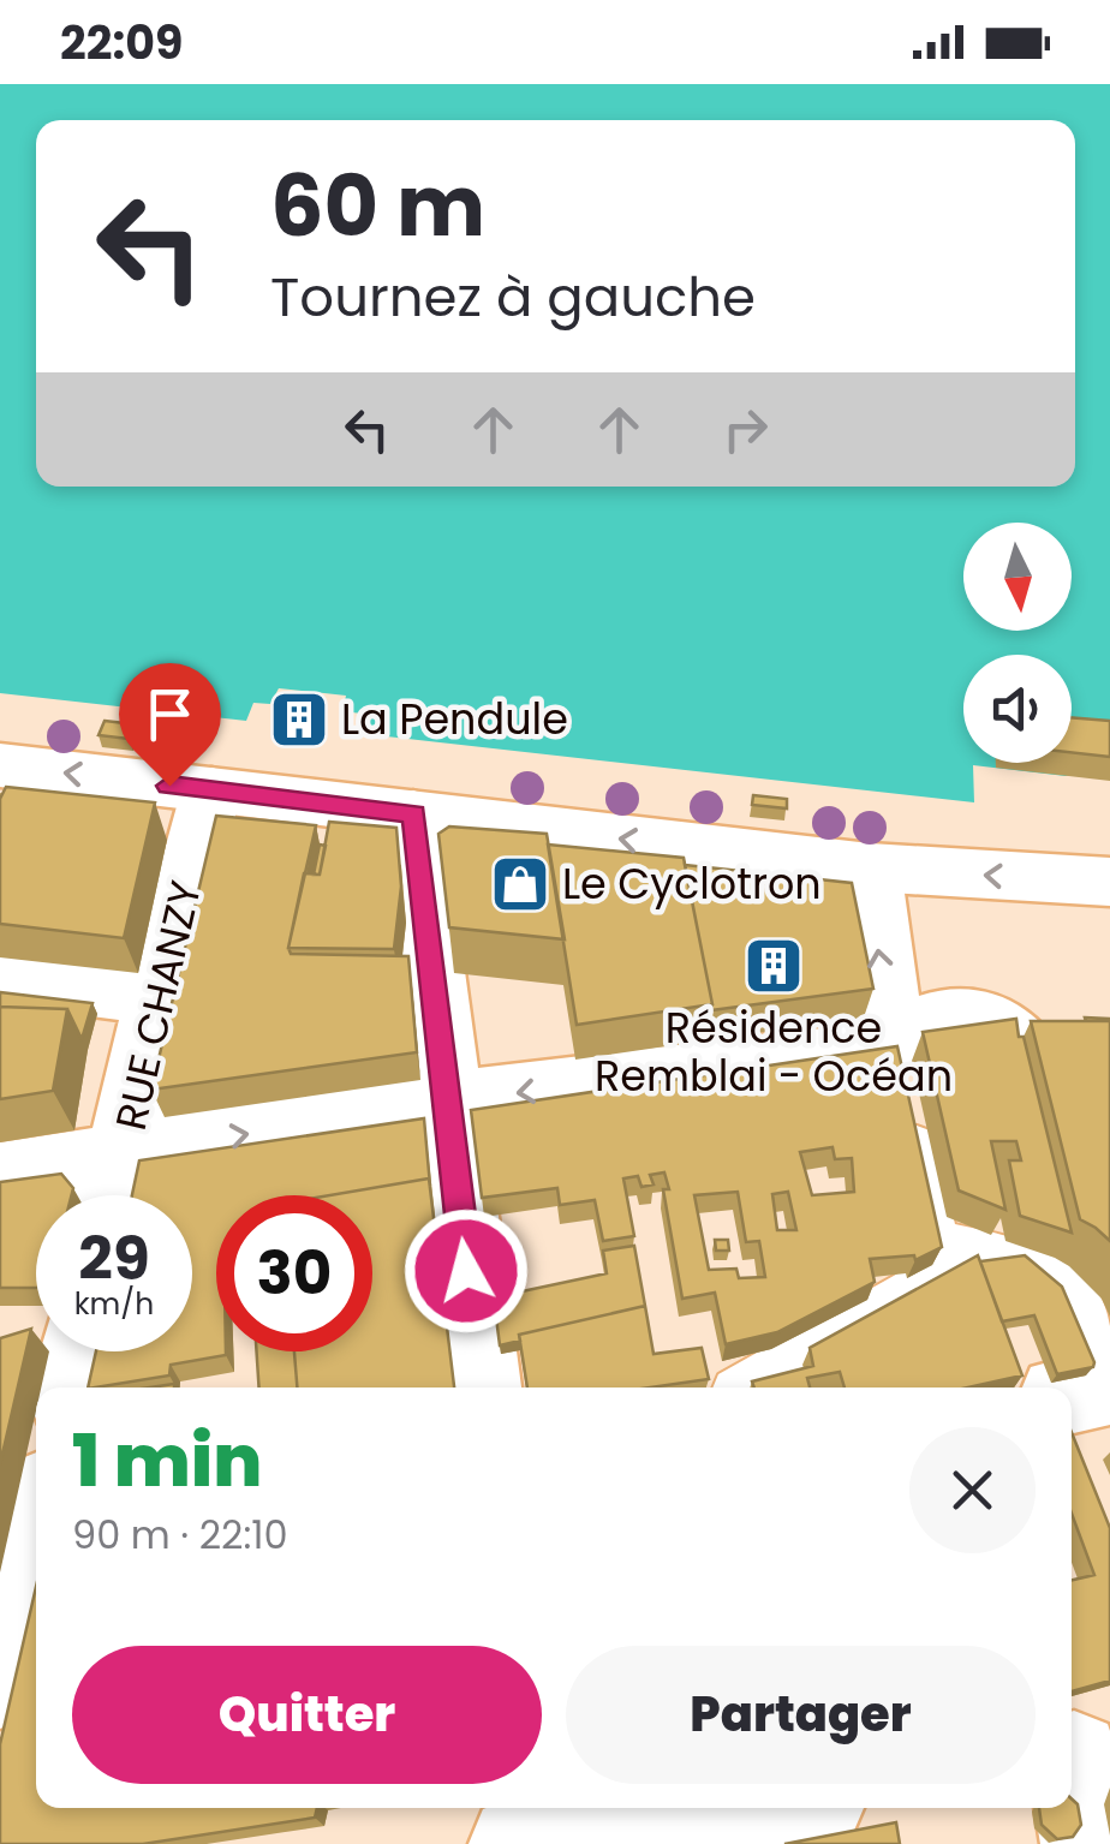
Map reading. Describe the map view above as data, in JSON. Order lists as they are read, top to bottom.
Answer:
{
  "streets": {
    "street": ["RUE CHANZY"]
  },
  "places": {
    "building": ["La Pendule", "Résidence Remblai - Océan"],
    "shop": ["Le Cyclotron"]
  },
  "north": "bottom",
  "page": {
    "status": "22:09",
    "turn": ["60 m", "Tournez à gauche"],
    "speed": "29 km/h",
    "limit": "30",
    "heading": ["1 min", "90 m · 22:10"],
    "buttons": ["Quitter", "Partager"]
  }
}
